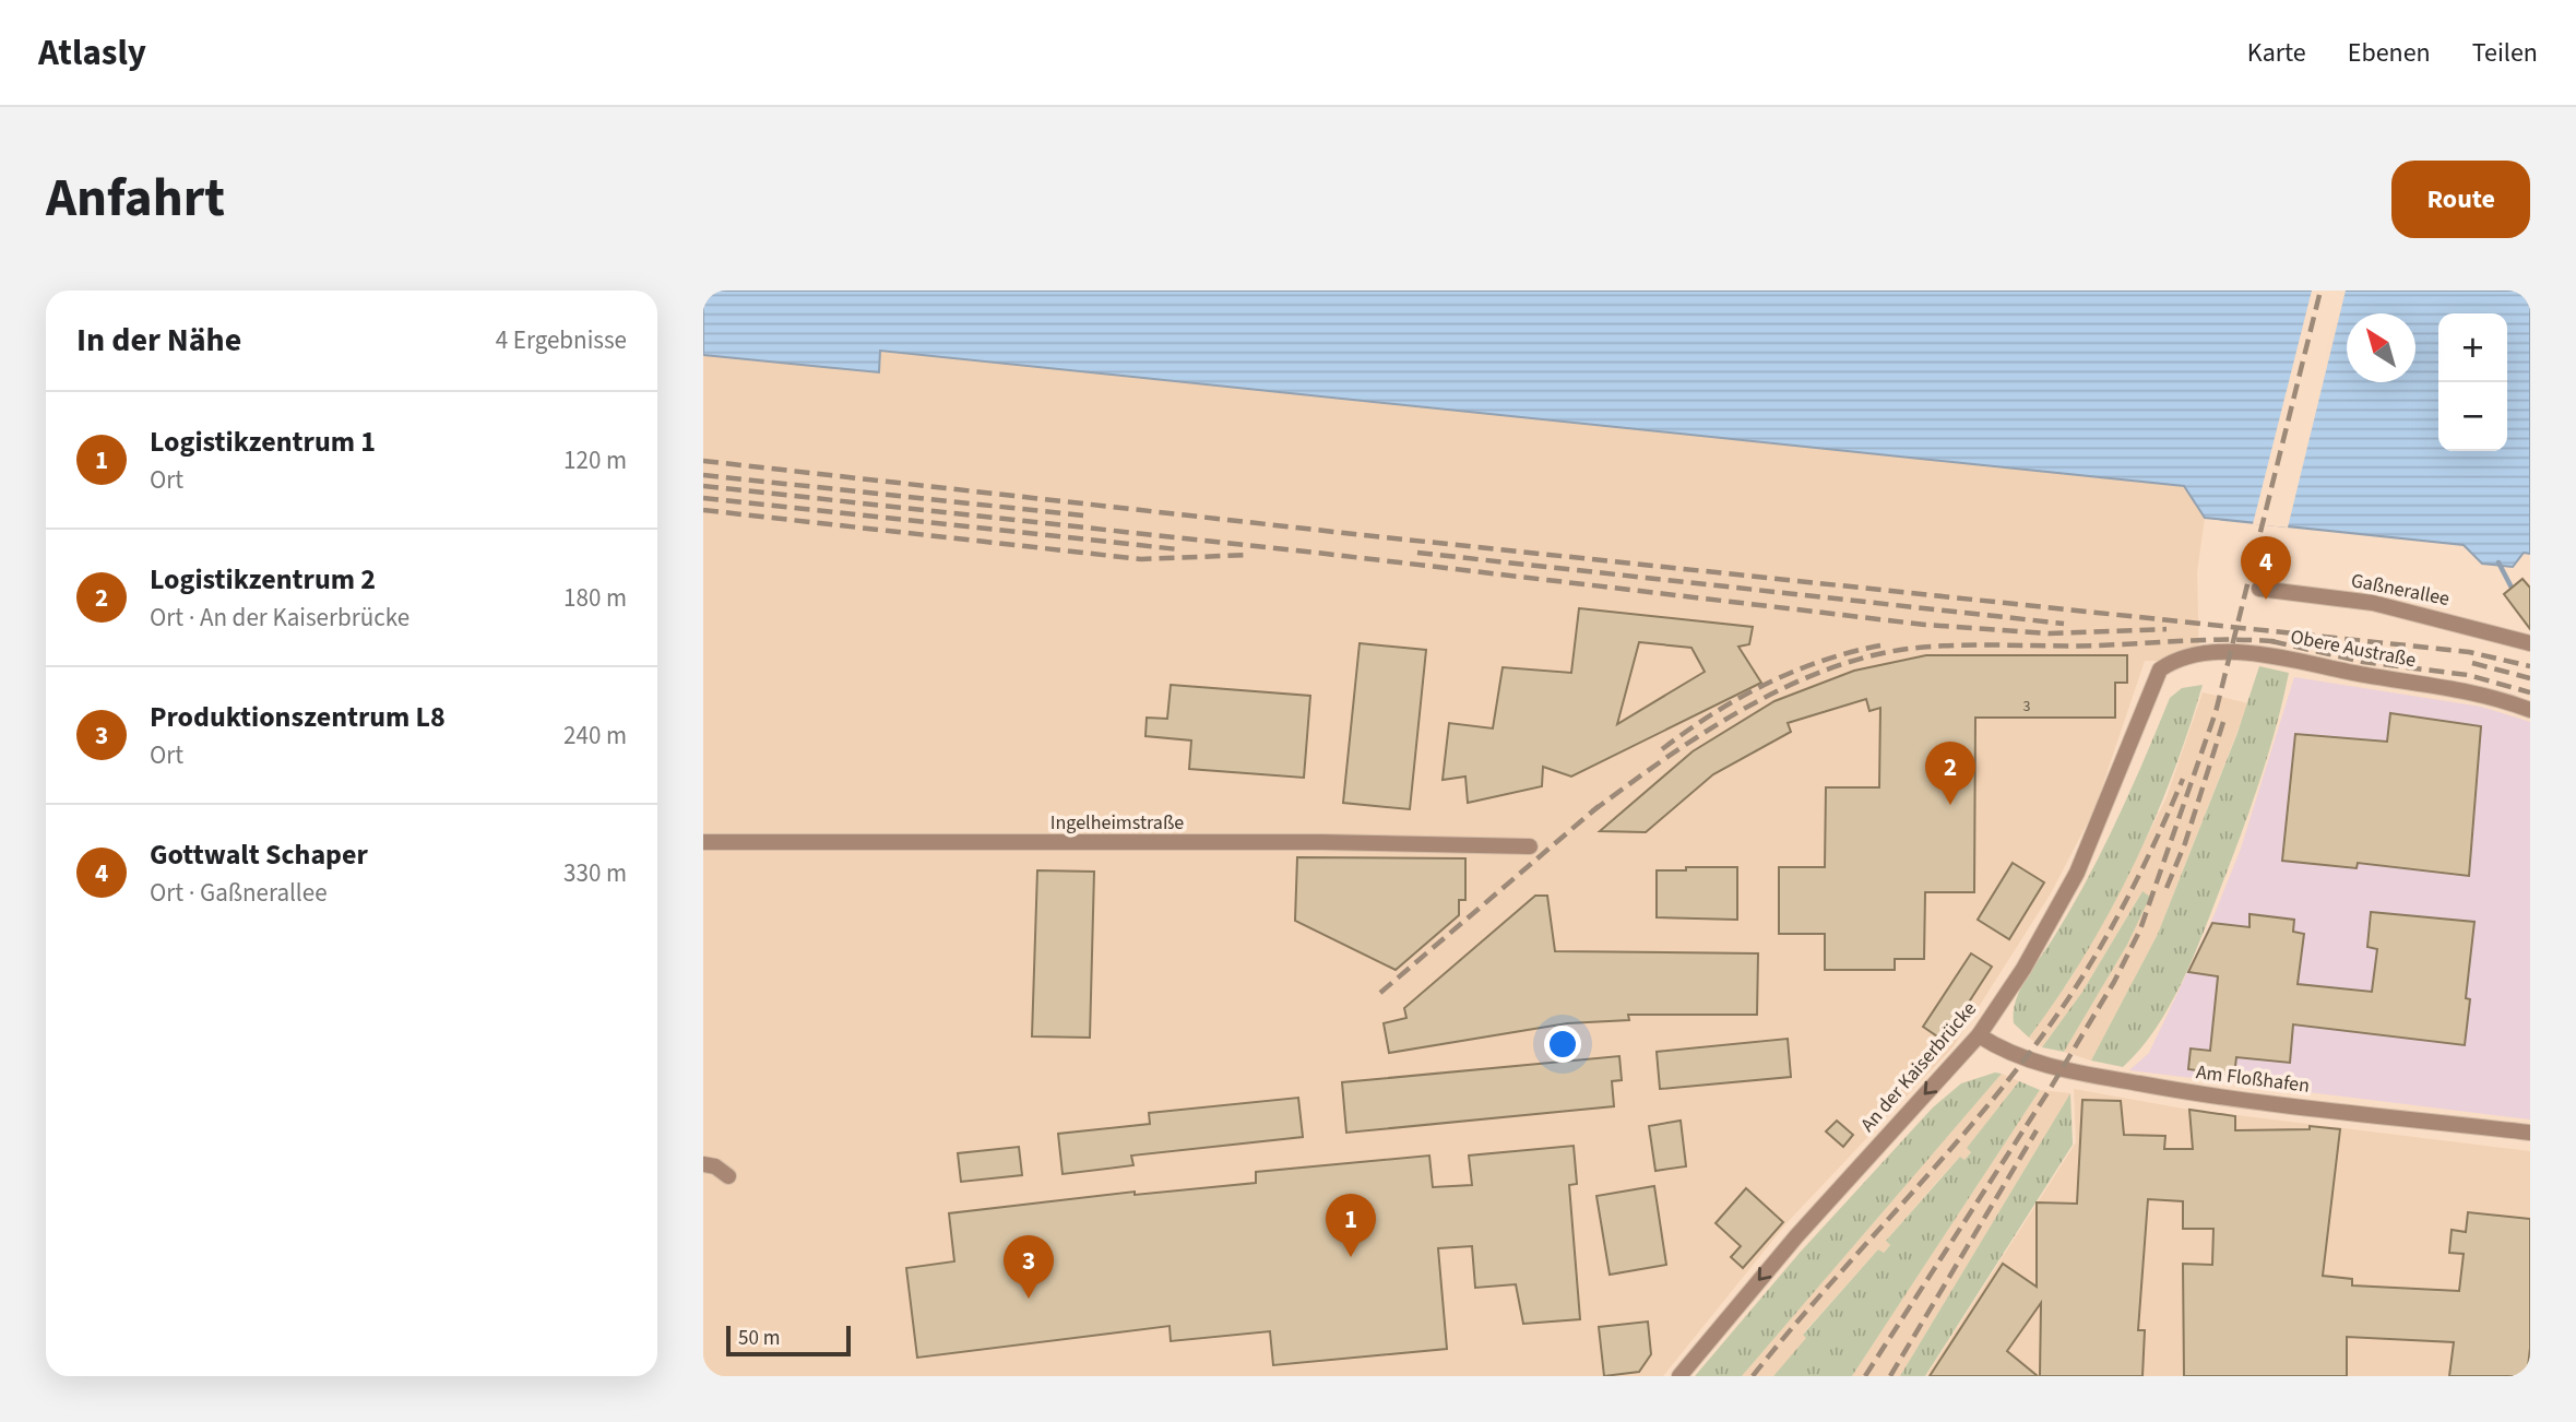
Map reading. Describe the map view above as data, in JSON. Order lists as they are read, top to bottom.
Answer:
{
  "streets": {
    "street": [
      "Gaßnerallee",
      "Obere Austraße",
      "Ingelheimstraße",
      "An der Kaiserbrücke",
      "Am Floßhafen"
    ]
  },
  "crossings": [
    ["Obere Austraße", "An der Kaiserbrücke"],
    ["An der Kaiserbrücke", "Am Floßhafen"]
  ],
  "one_way": ["An der Kaiserbrücke"],
  "house_numbers": ["3"],
  "scale_bar": "50 m",
  "north": "top left",
  "page": {
    "header": "Atlasly",
    "nav": ["Karte", "Ebenen", "Teilen"],
    "title": "Anfahrt",
    "buttons": "Route",
    "heading": ["In der Nähe", "4 Ergebnisse"],
    "map_buttons": ["+", "−"],
    "list": [
      {
        "mark": "1",
        "name": "Logistikzentrum 1",
        "note": "Ort",
        "value": "120 m"
      },
      {
        "mark": "2",
        "name": "Logistikzentrum 2",
        "note": "Ort · An der Kaiserbrücke",
        "value": "180 m"
      },
      {
        "mark": "3",
        "name": "Produktionszentrum L8",
        "note": "Ort",
        "value": "240 m"
      },
      {
        "mark": "4",
        "name": "Gottwalt Schaper",
        "note": "Ort · Gaßnerallee",
        "value": "330 m"
      }
    ],
    "pins": [
      "4",
      "2",
      "1",
      "3"
    ],
    "scale": "50 m"
  }
}
